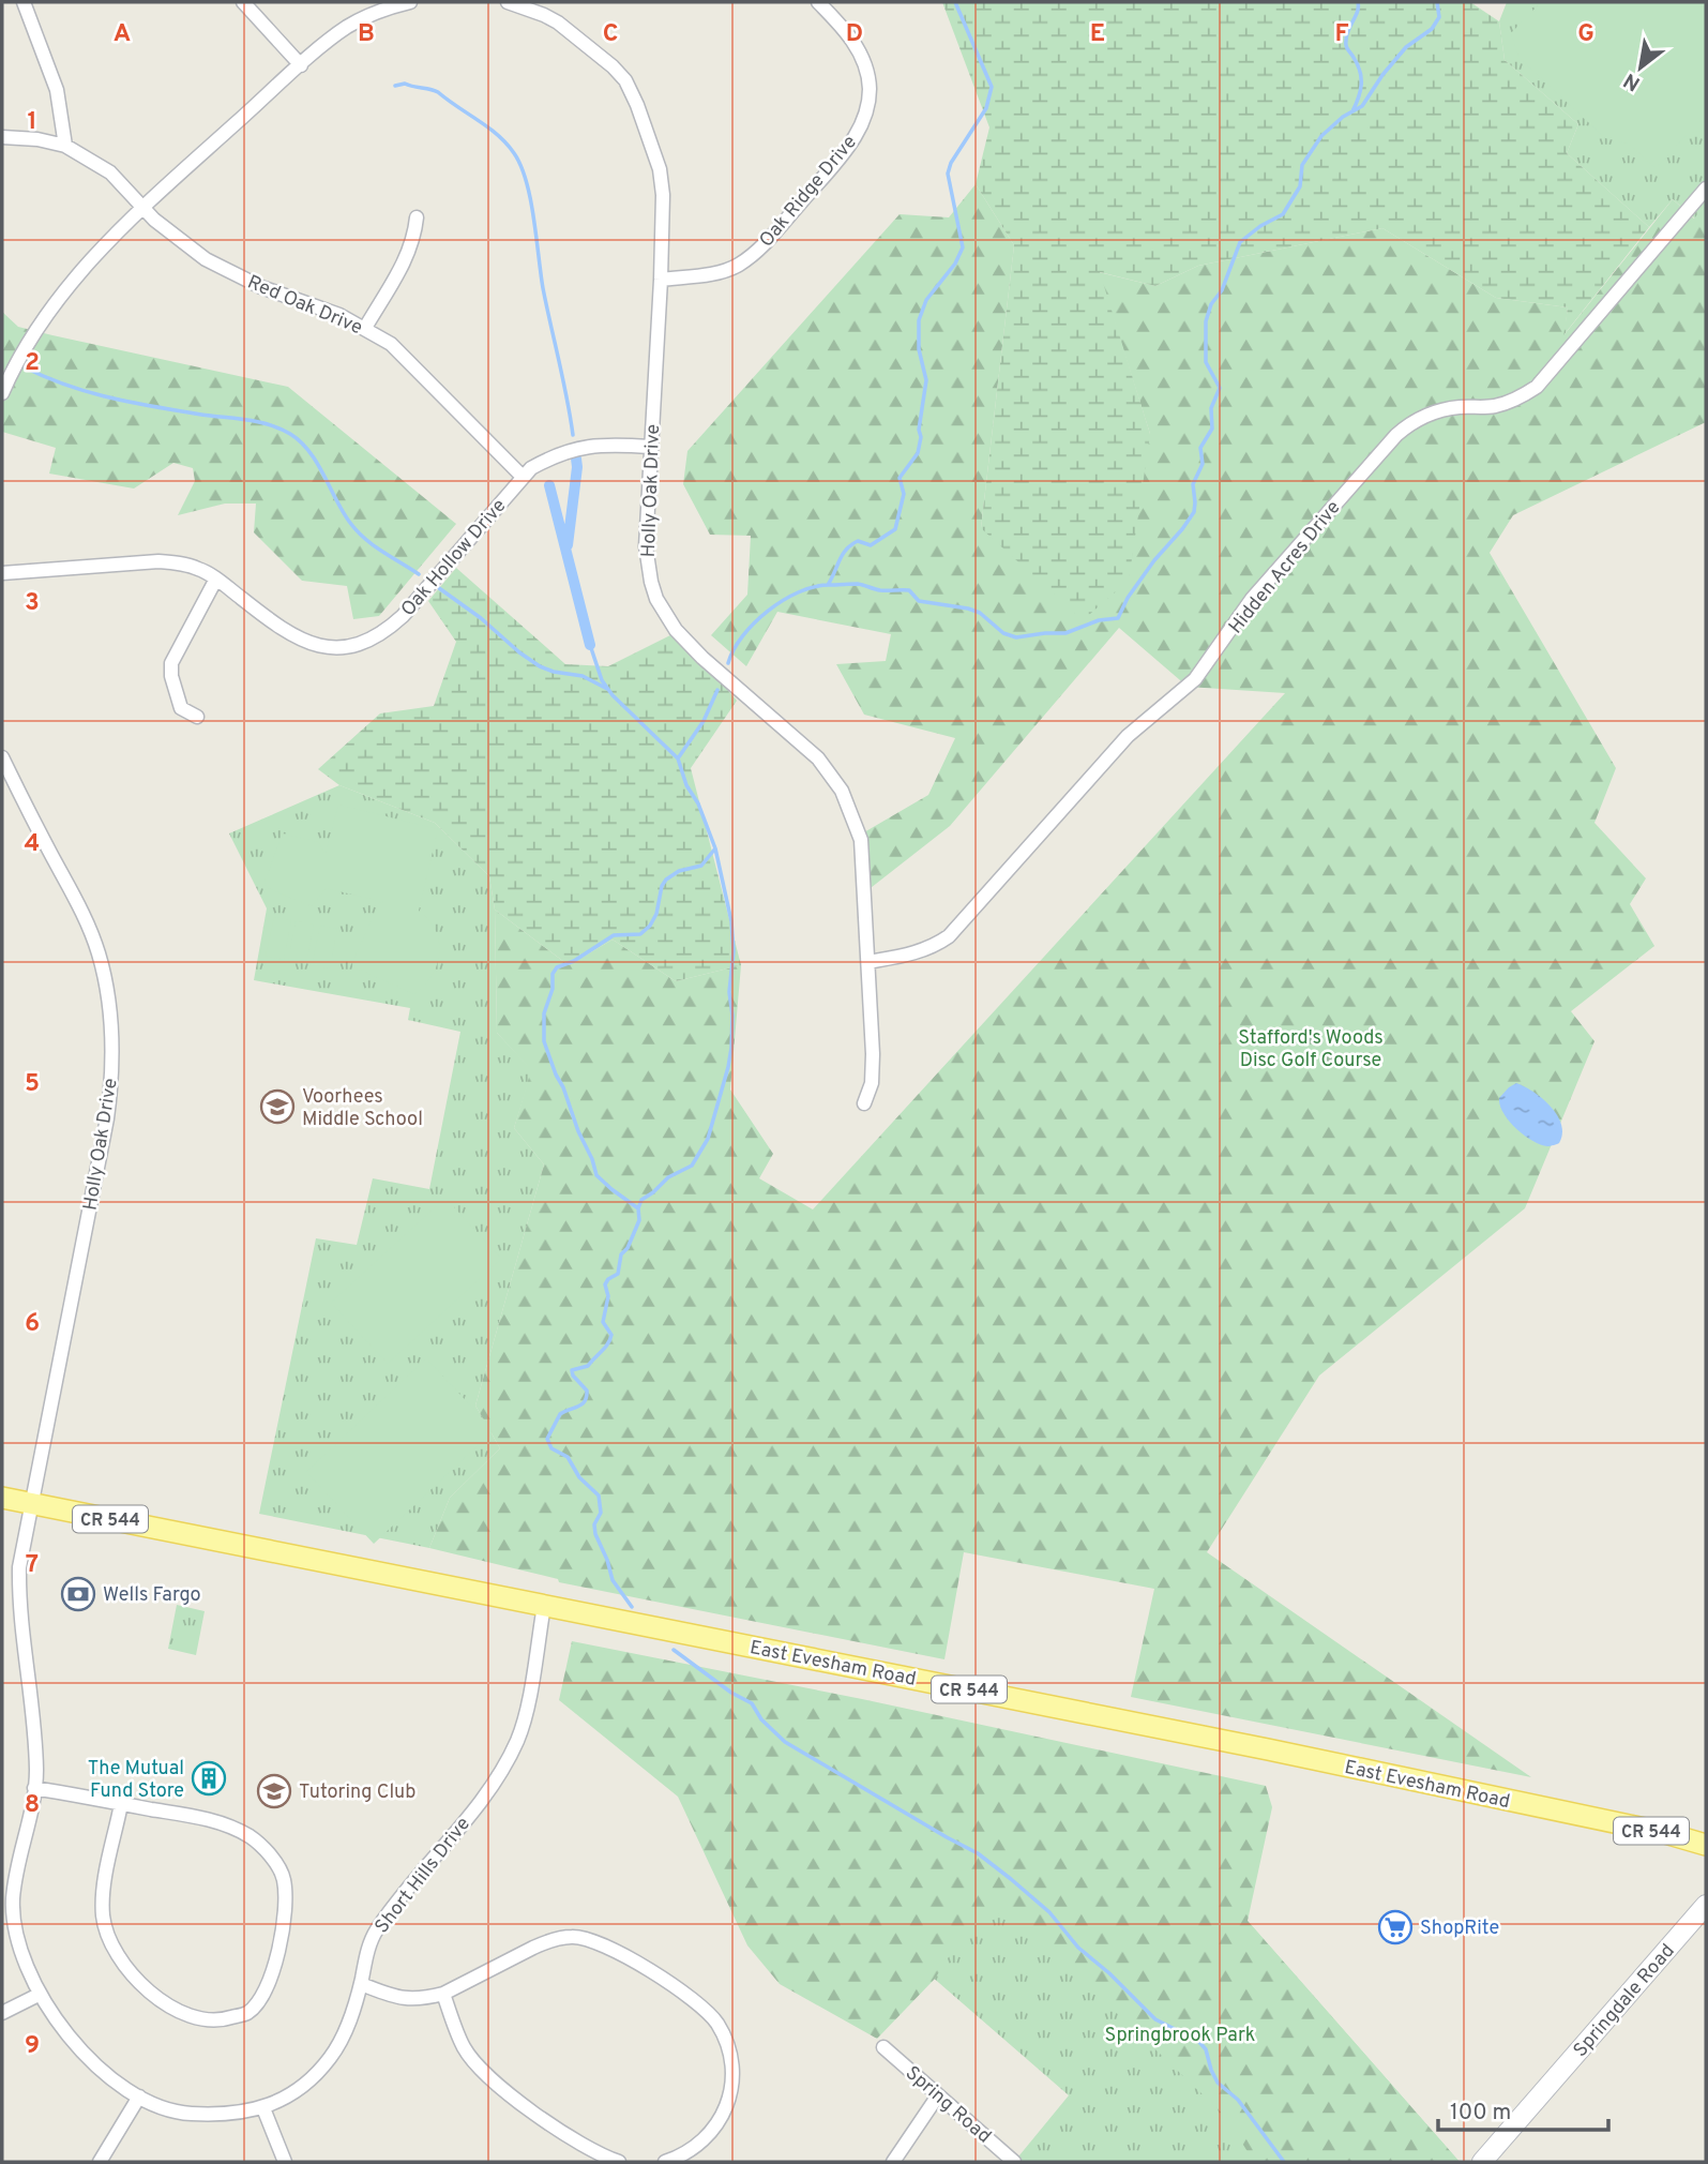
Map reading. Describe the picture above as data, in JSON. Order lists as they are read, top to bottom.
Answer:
{
  "streets": {
    "main road": ["CR 544", "East Evesham Road", "Springdale Road"],
    "street": [
      "Oak Ridge Drive",
      "Red Oak Drive",
      "Holly Oak Drive",
      "Oak Hollow Drive",
      "Hidden Acres Drive",
      "Short Hills Drive",
      "Spring Road"
    ]
  },
  "crossings": [
    ["Oak Ridge Drive", "Holly Oak Drive"],
    ["Red Oak Drive", "Oak Hollow Drive"],
    ["Holly Oak Drive", "Oak Hollow Drive"],
    ["Holly Oak Drive", "Hidden Acres Drive"],
    ["Holly Oak Drive", "East Evesham Road"],
    ["Holly Oak Drive", "Short Hills Drive"],
    ["East Evesham Road", "Short Hills Drive"]
  ],
  "parks": ["Stafford's Woods Disc Golf Course", "Springbrook Park"],
  "places": {
    "school or university": ["Voorhees Middle School", "Tutoring Club"],
    "bank": ["Wells Fargo"],
    "building": ["The Mutual Fund Store"],
    "supermarket": ["ShopRite"]
  },
  "scale_bar": "100 m",
  "north": "bottom left",
  "grid": {
    "columns": [
      "A",
      "B",
      "C",
      "D",
      "E",
      "F",
      "G"
    ],
    "rows": [
      "1",
      "2",
      "3",
      "4",
      "5",
      "6",
      "7",
      "8",
      "9"
    ]
  }
}
